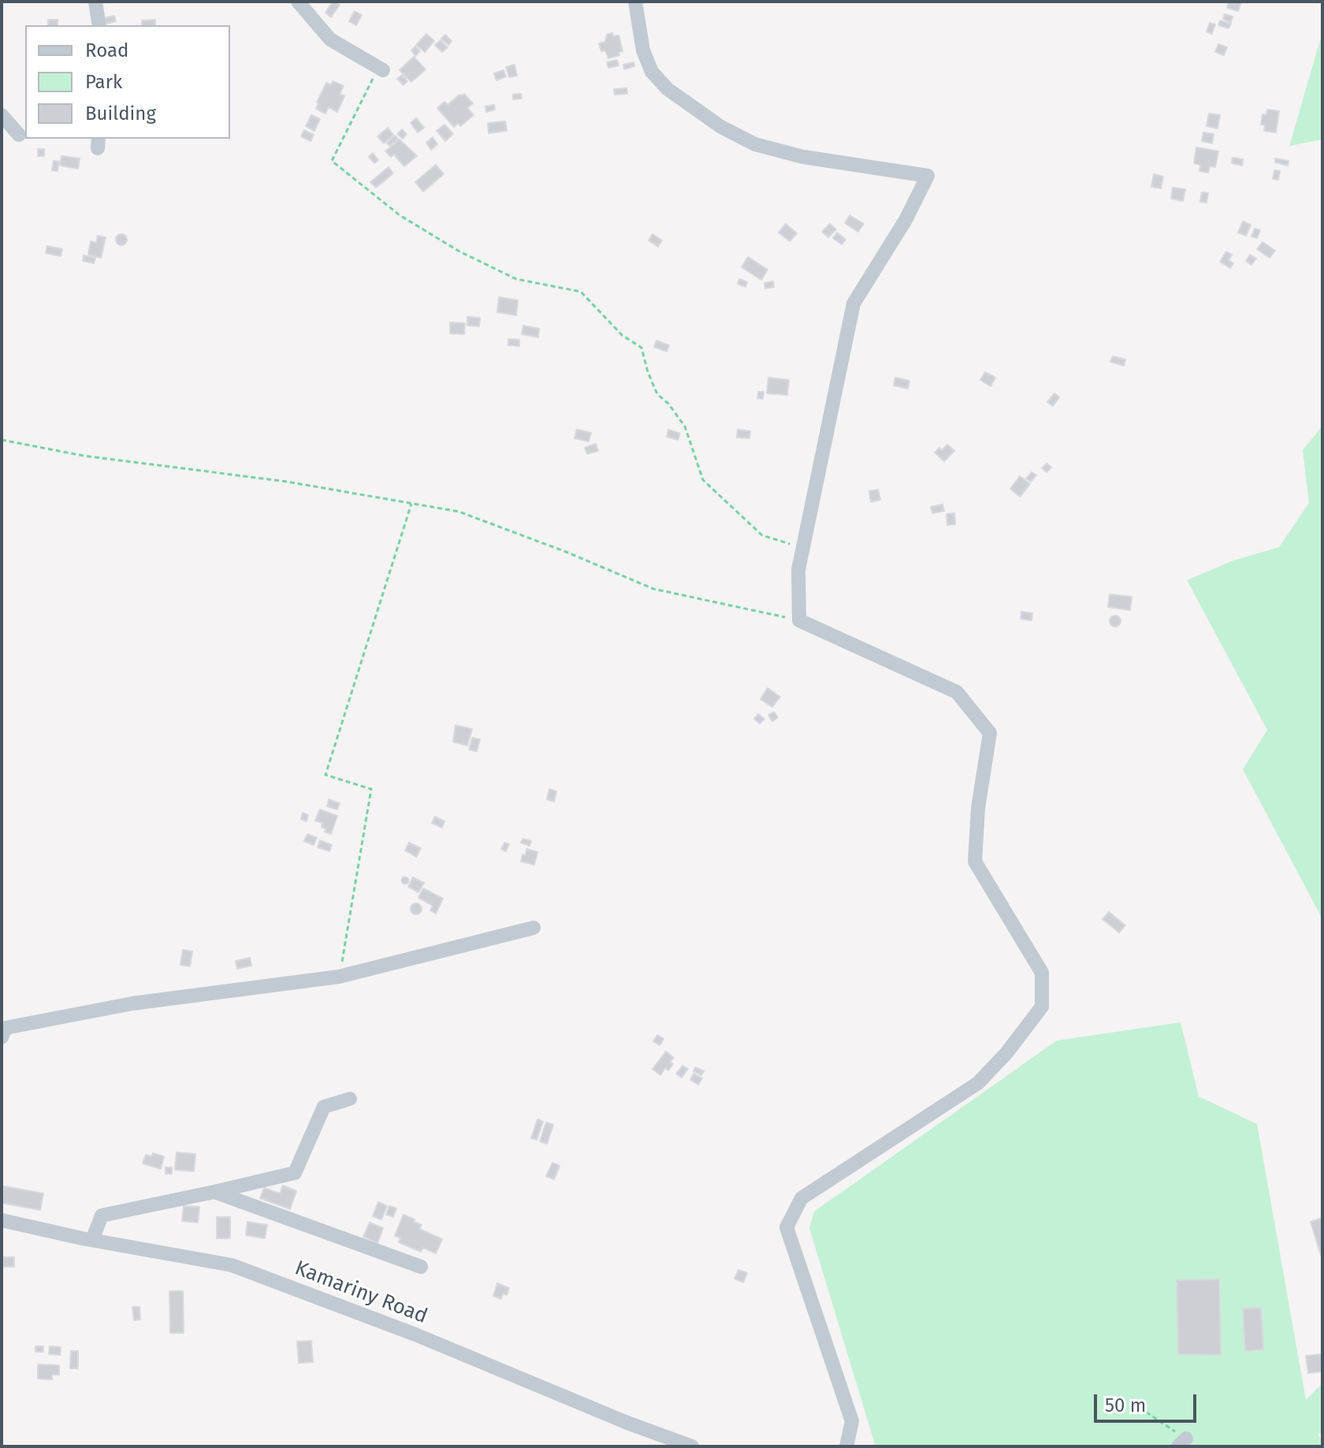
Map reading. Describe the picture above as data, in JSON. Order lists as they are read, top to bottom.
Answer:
{
  "streets": {
    "street": ["Kamariny Road"]
  },
  "legend": ["Road", "Park", "Building"],
  "scale_bar": "50 m"
}
